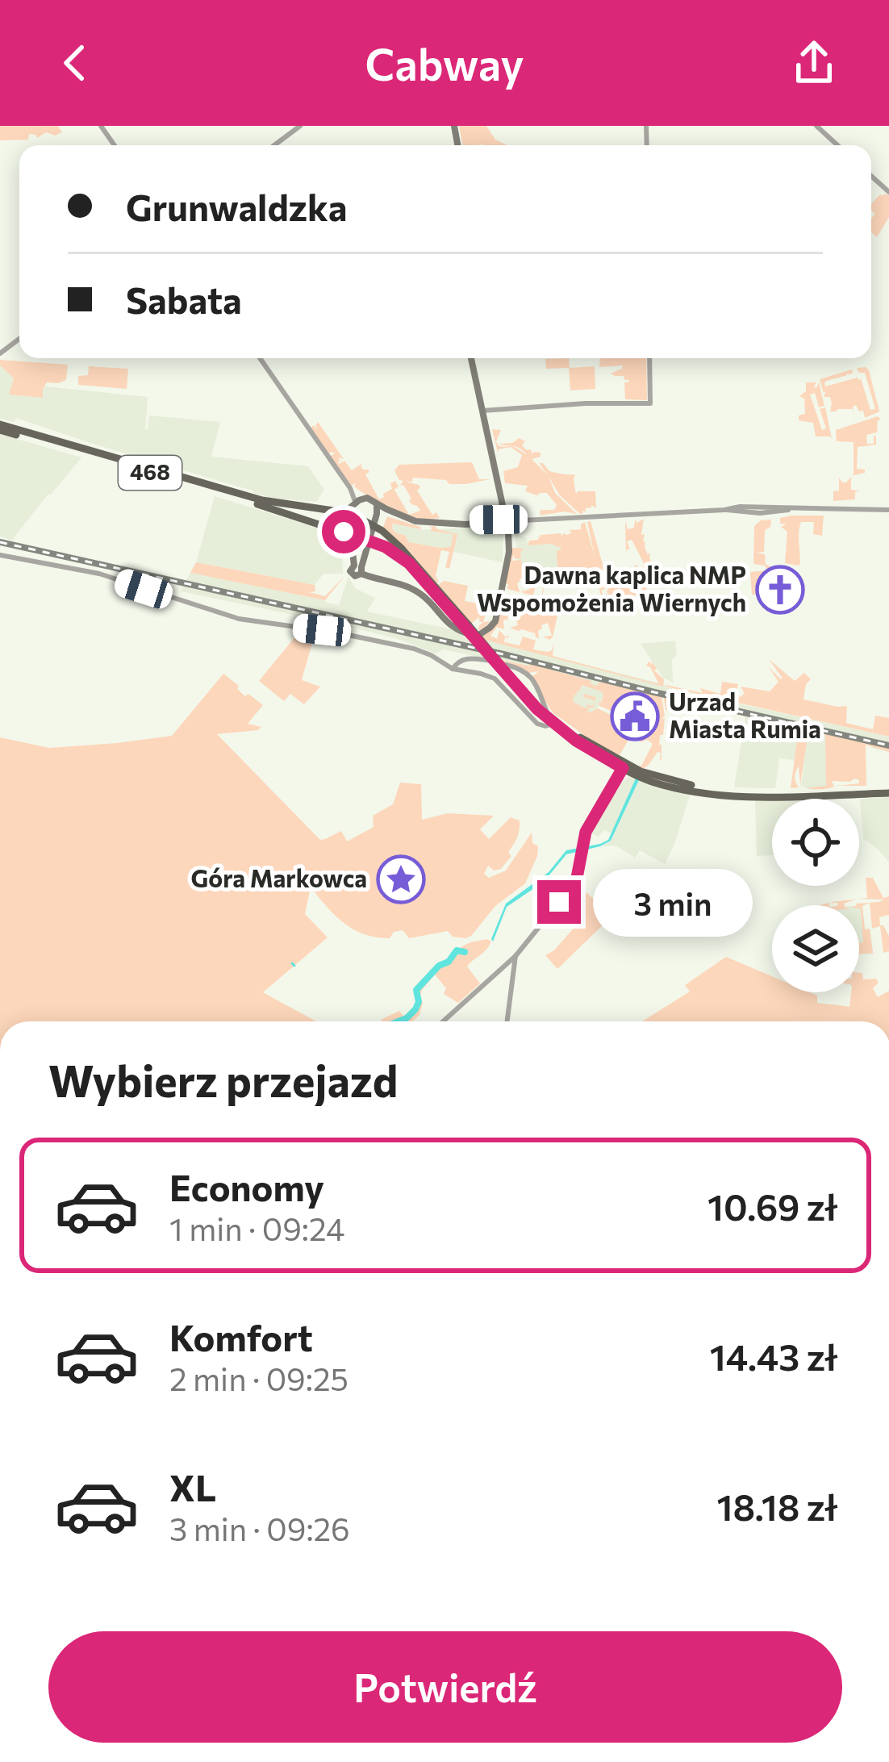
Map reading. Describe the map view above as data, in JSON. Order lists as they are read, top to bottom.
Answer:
{
  "streets": {
    "main road": ["468"]
  },
  "places": {
    "church": ["Dawna kaplica NMP Wspomożenia Wiernych"],
    "public building": ["Urzad Miasta Rumia"],
    "place": ["Góra Markowca"]
  },
  "page": {
    "header": "Cabway",
    "banner": ["Grunwaldzka", "Sabata"],
    "bubble": "3 min",
    "heading": "Wybierz przejazd",
    "list": [
      {
        "name": "Economy",
        "note": "1 min · 09:24",
        "value": "10.69 zł"
      },
      {
        "name": "Komfort",
        "note": "2 min · 09:25",
        "value": "14.43 zł"
      },
      {
        "name": "XL",
        "note": "3 min · 09:26",
        "value": "18.18 zł"
      }
    ],
    "buttons": "Potwierdź"
  }
}
